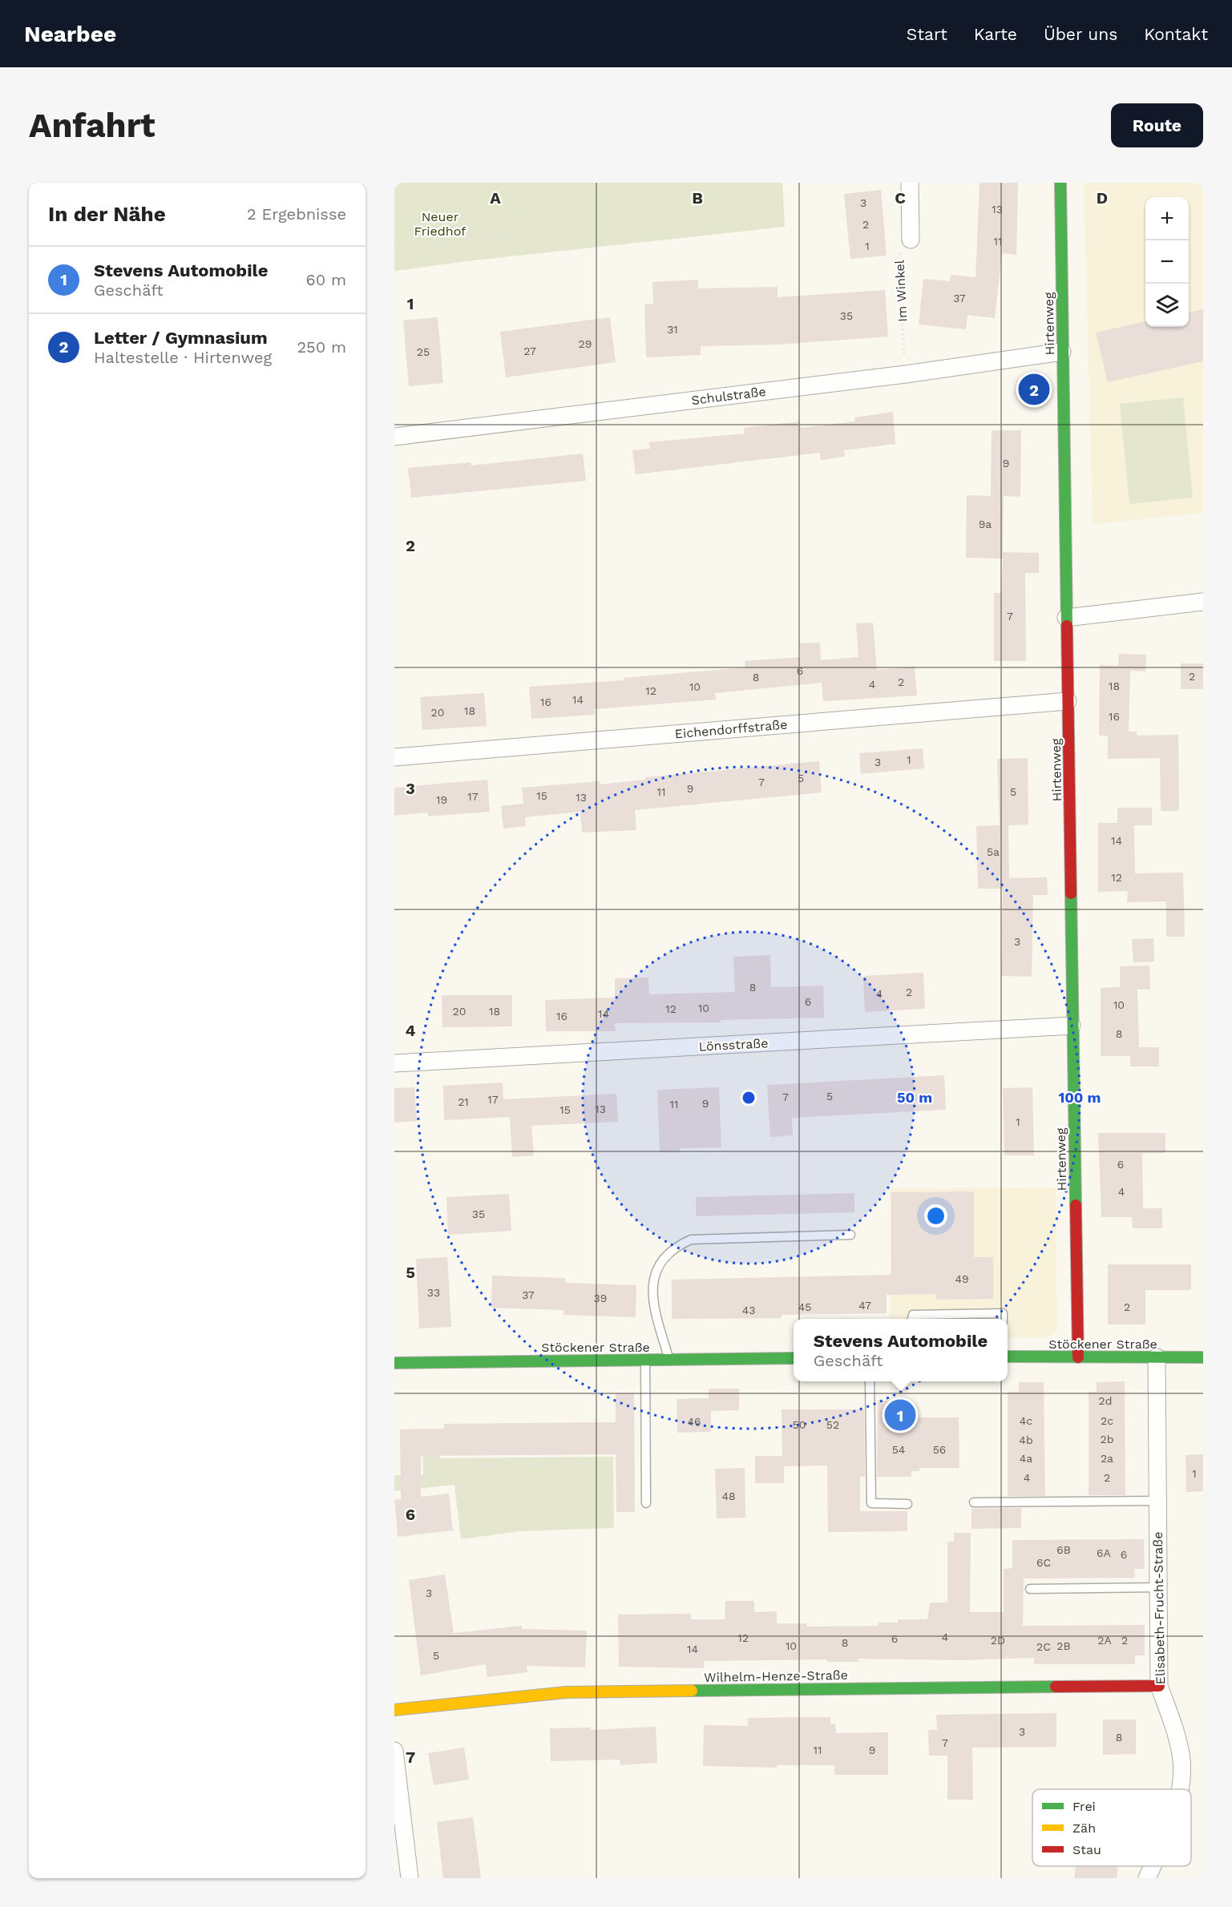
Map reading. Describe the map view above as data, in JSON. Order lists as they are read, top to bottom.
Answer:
{
  "streets": {
    "street": [
      "Hirtenweg",
      "Schulstraße",
      "Eichendorffstraße",
      "Lönsstraße",
      "Stöckener Straße",
      "Elisabeth-Frucht-Straße",
      "Wilhelm-Henze-Straße"
    ],
    "path": ["Im Winkel"]
  },
  "crossings": [
    ["Im Winkel", "Schulstraße"],
    ["Hirtenweg", "Schulstraße"],
    ["Hirtenweg", "Eichendorffstraße"],
    ["Hirtenweg", "Lönsstraße"],
    ["Hirtenweg", "Stöckener Straße"],
    ["Stöckener Straße", "Elisabeth-Frucht-Straße"],
    ["Elisabeth-Frucht-Straße", "Wilhelm-Henze-Straße"]
  ],
  "parks": ["Neuer Friedhof"],
  "house_numbers": [
    "3",
    "13",
    "2",
    "11",
    "1",
    "37",
    "35",
    "31",
    "29",
    "27",
    "25",
    "9",
    "9a",
    "7",
    "6",
    "2",
    "8",
    "2",
    "4",
    "18",
    "10",
    "12",
    "14",
    "16",
    "18",
    "20",
    "16",
    "1",
    "3",
    "5",
    "7",
    "9",
    "11",
    "5",
    "15",
    "17",
    "13",
    "19",
    "14",
    "5a",
    "12",
    "3",
    "8",
    "2",
    "4",
    "6",
    "10",
    "10",
    "12",
    "20",
    "18",
    "14",
    "16",
    "8",
    "5",
    "7",
    "17",
    "21",
    "9",
    "11",
    "13",
    "15",
    "1",
    "6",
    "4",
    "35",
    "49",
    "33",
    "37",
    "39",
    "47",
    "45",
    "2",
    "43",
    "2d",
    "4c",
    "2c",
    "46",
    "50",
    "52",
    "2b",
    "4b",
    "54",
    "56",
    "4a",
    "2a",
    "1",
    "4",
    "2",
    "48",
    "6B",
    "6A",
    "6",
    "6C",
    "3",
    "4",
    "12",
    "6",
    "2D",
    "2A",
    "2",
    "8",
    "10",
    "2B",
    "2C",
    "14",
    "5",
    "3",
    "8",
    "7",
    "11",
    "9"
  ],
  "legend": ["Frei", "Zäh", "Stau"],
  "page": {
    "header": "Nearbee",
    "nav": [
      "Start",
      "Karte",
      "Über uns",
      "Kontakt"
    ],
    "buttons": "Route",
    "title": "Anfahrt",
    "heading": ["In der Nähe", "2 Ergebnisse"],
    "map_buttons": ["+", "−"],
    "list": [
      {
        "mark": "1",
        "name": "Stevens Automobile",
        "note": "Geschäft",
        "value": "60 m"
      },
      {
        "mark": "2",
        "name": "Letter / Gymnasium",
        "note": "Haltestelle · Hirtenweg",
        "value": "250 m"
      }
    ],
    "pins": ["2", "1"],
    "popup": ["Stevens Automobile", "Geschäft"]
  },
  "grid": {
    "columns": [
      "A",
      "B",
      "C",
      "D"
    ],
    "rows": [
      "1",
      "2",
      "3",
      "4",
      "5",
      "6",
      "7"
    ]
  },
  "rings": ["50 m", "100 m"]
}
